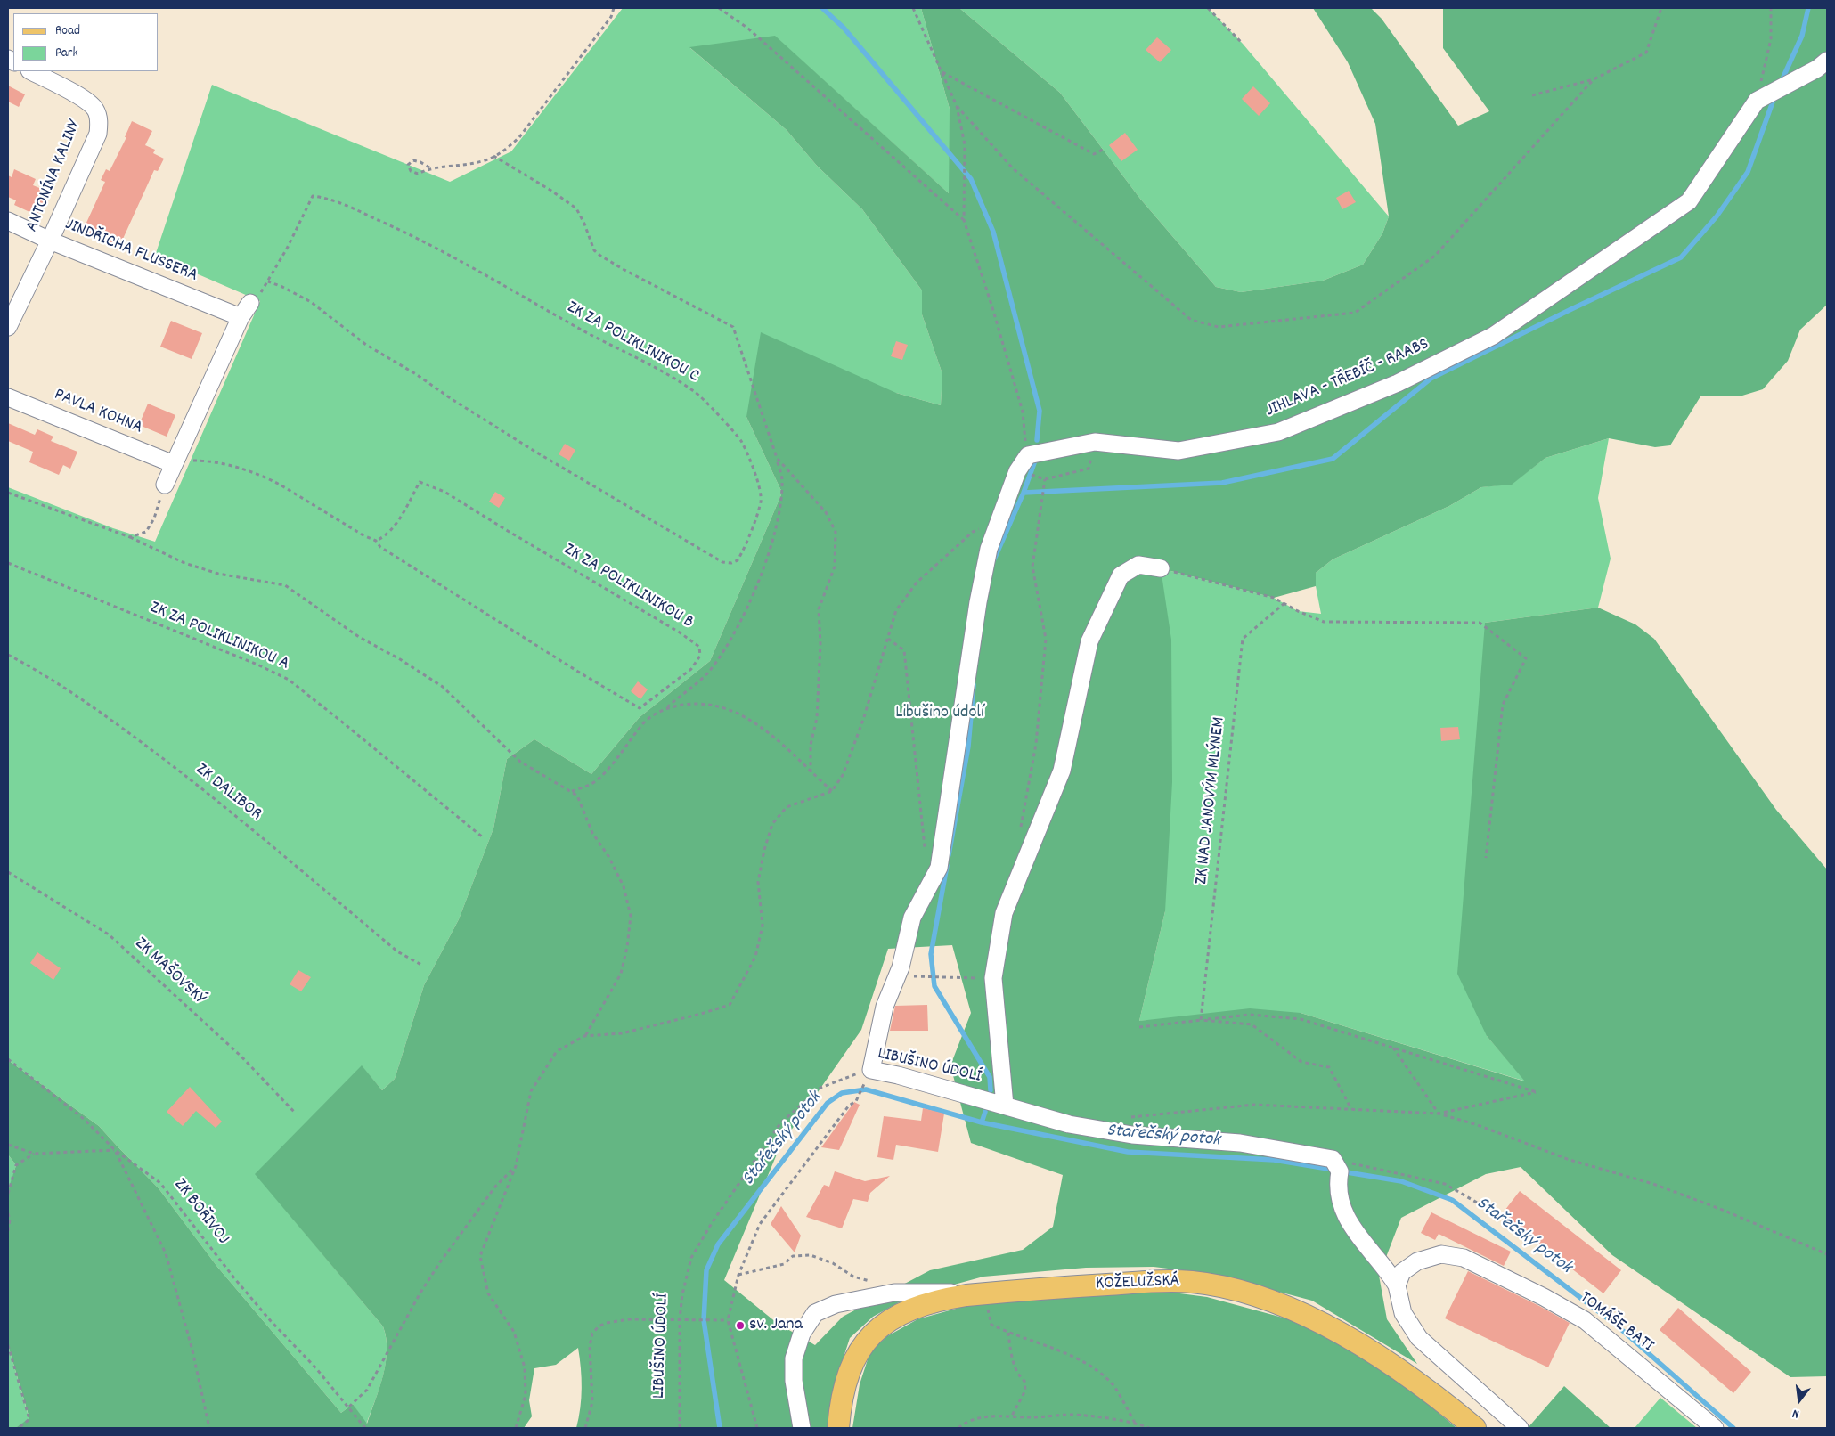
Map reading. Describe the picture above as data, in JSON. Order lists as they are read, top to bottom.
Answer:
{
  "streets": {
    "main road": ["KOŽELUŽSKÁ"],
    "street": [
      "ANTONÍNA KALINY",
      "JINDŘICHA FLUSSERA",
      "JIHLAVA - TŘEBÍČ - RAABS",
      "PAVLA KOHNA",
      "LIBUŠINO ÚDOLÍ",
      "TOMÁŠE BATI"
    ],
    "path": [
      "ZK ZA POLIKLINIKOU C",
      "ZK ZA POLIKLINIKOU B",
      "ZK ZA POLIKLINIKOU A",
      "ZK DALIBOR",
      "ZK NAD JANOVÝM MLÝNEM",
      "ZK MAŠOVSKÝ",
      "ZK BOŘIVOJ"
    ]
  },
  "crossings": [
    ["ANTONÍNA KALINY", "JINDŘICHA FLUSSERA"],
    ["PAVLA KOHNA", "ZK ZA POLIKLINIKOU B"]
  ],
  "water": ["Stařečský potok"],
  "parks": ["Libušino údolí"],
  "places": ["sv. Jana"],
  "legend": ["Road", "Park"],
  "north": "bottom"
}
